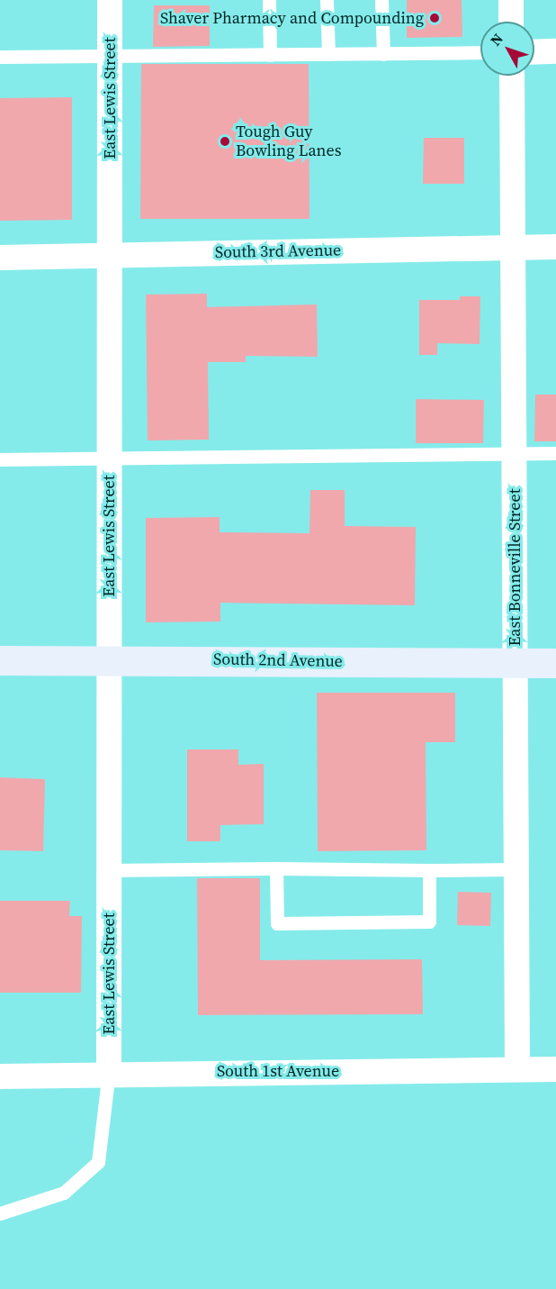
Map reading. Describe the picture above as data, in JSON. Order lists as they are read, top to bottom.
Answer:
{
  "streets": {
    "street": [
      "East Lewis Street",
      "South 3rd Avenue",
      "East Bonneville Street",
      "South 2nd Avenue",
      "South 1st Avenue"
    ]
  },
  "crossings": [
    ["East Lewis Street", "South 3rd Avenue"],
    ["East Lewis Street", "South 2nd Avenue"],
    ["East Lewis Street", "South 1st Avenue"],
    ["South 3rd Avenue", "East Bonneville Street"],
    ["East Bonneville Street", "South 2nd Avenue"],
    ["East Bonneville Street", "South 1st Avenue"]
  ],
  "places": ["Shaver Pharmacy and Compounding", "Tough Guy Bowling Lanes"],
  "north": "top left"
}
